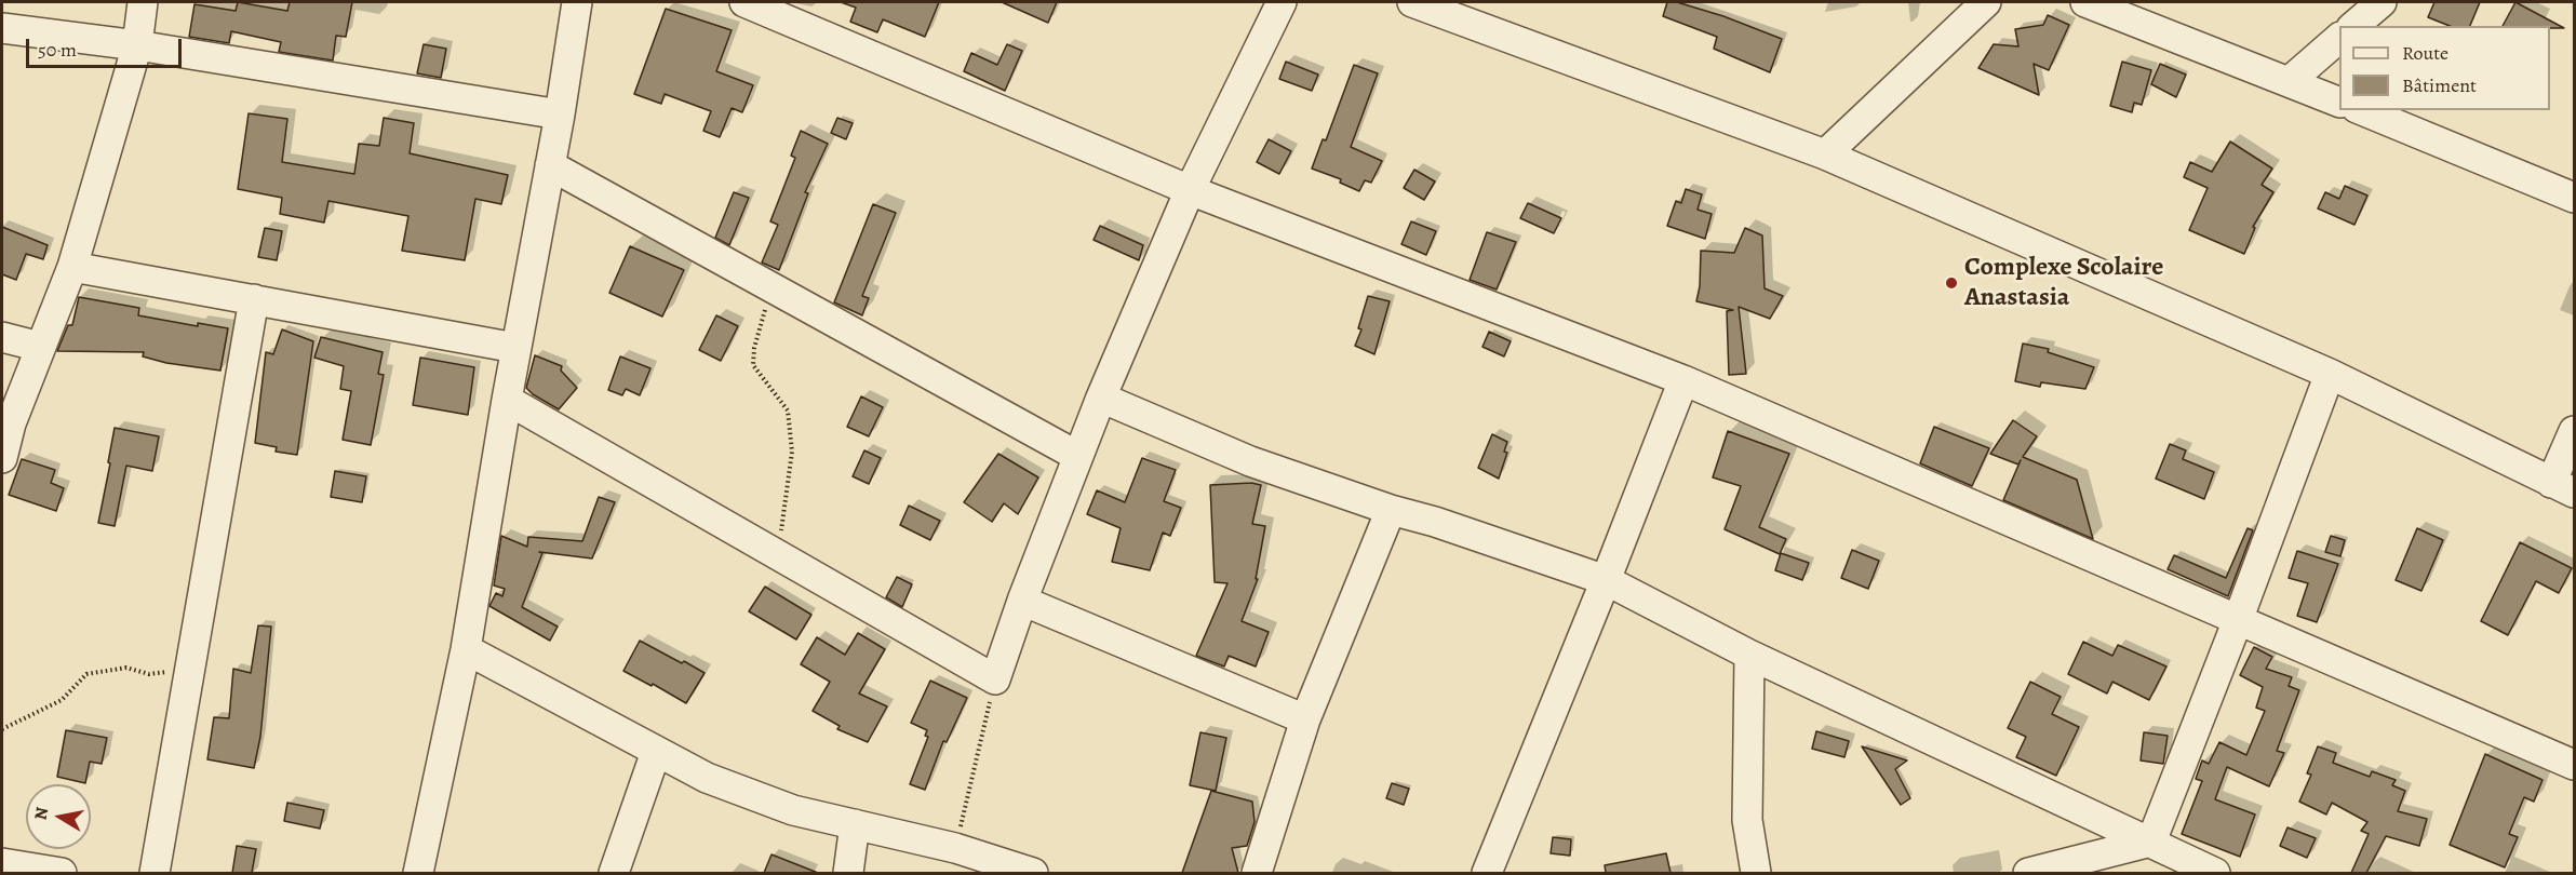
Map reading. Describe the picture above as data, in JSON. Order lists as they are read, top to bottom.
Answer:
{
  "places": ["Complexe Scolaire Anastasia"],
  "legend": ["Route", "Bâtiment"],
  "scale_bar": "50 m",
  "north": "left"
}
